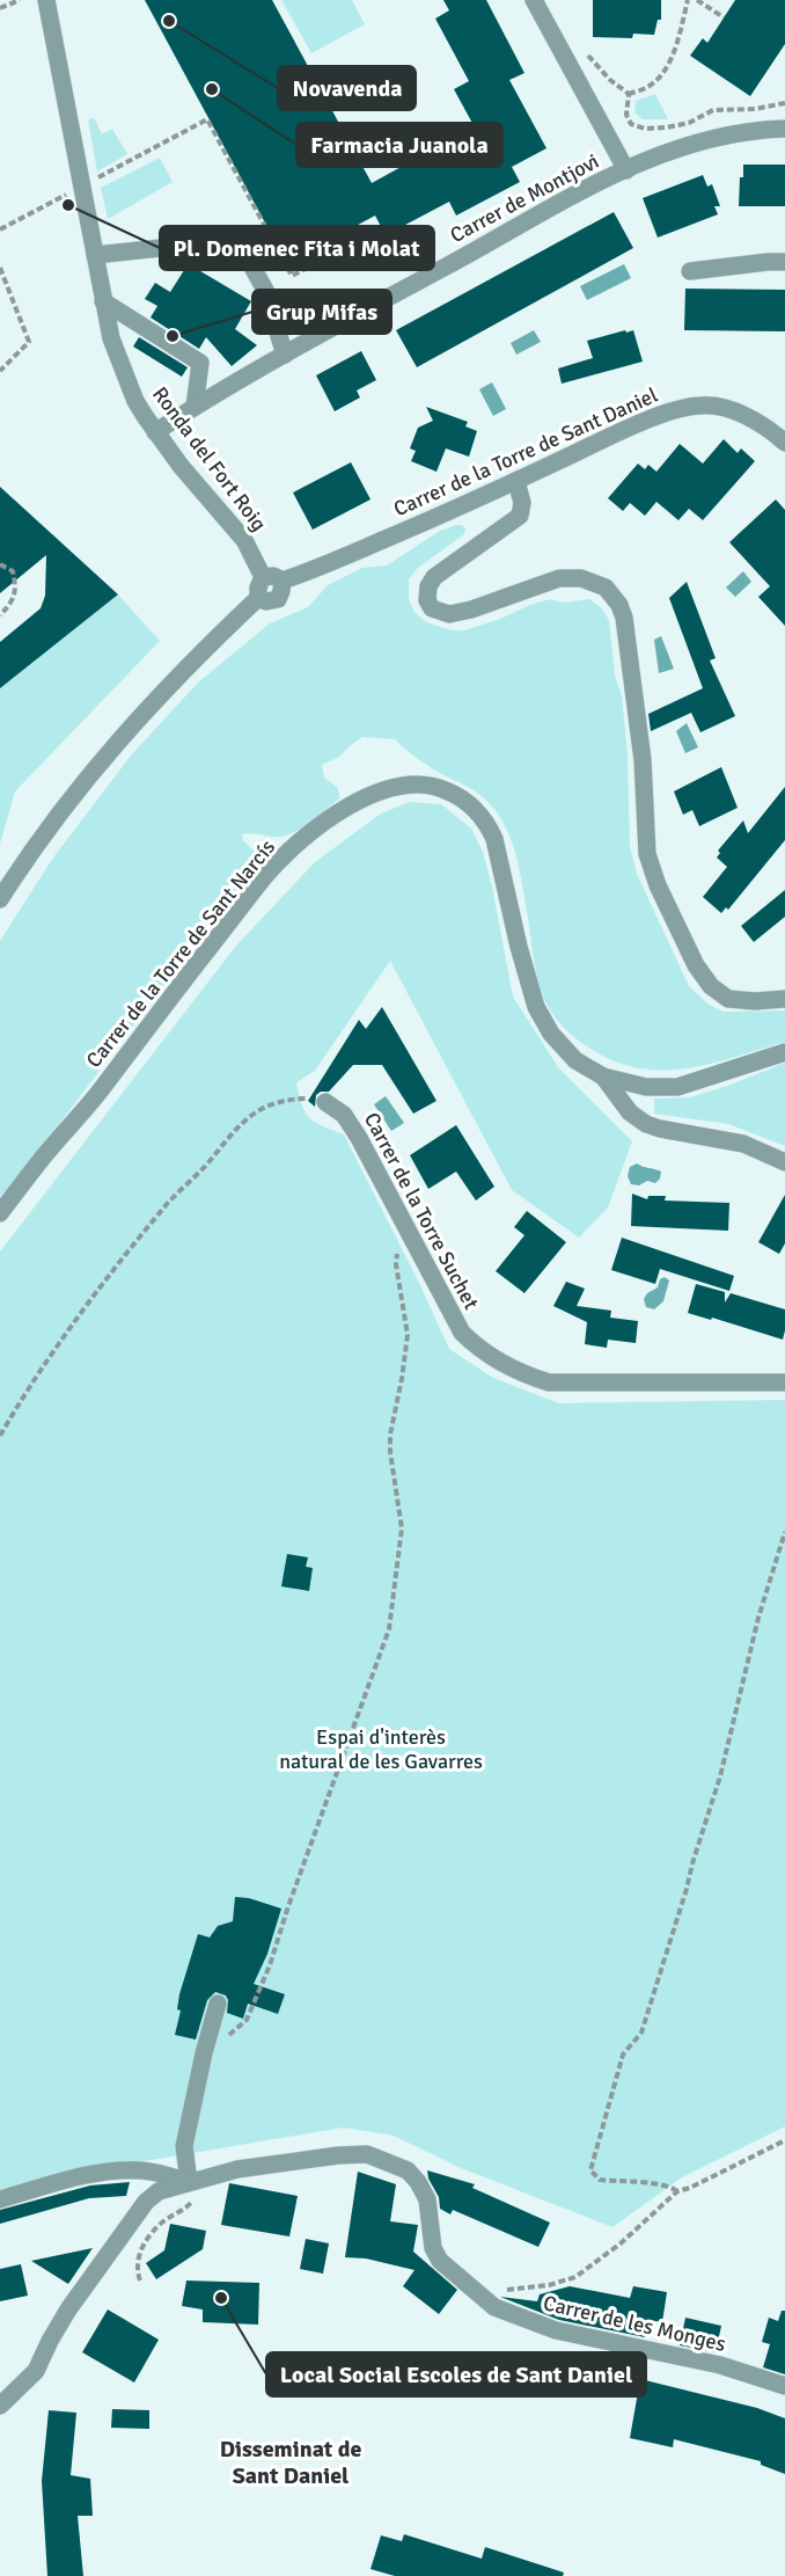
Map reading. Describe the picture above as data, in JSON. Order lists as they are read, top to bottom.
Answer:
{
  "streets": {
    "street": [
      "Carrer de Montjovi",
      "Carrer de la Torre de Sant Daniel",
      "Ronda del Fort Roig",
      "Carrer de la Torre de Sant Narcís",
      "Carrer de la Torre Suchet",
      "Carrer de les Monges"
    ]
  },
  "crossings": [
    ["Carrer de Montjovi", "Ronda del Fort Roig"],
    ["Carrer de la Torre de Sant Daniel", "Ronda del Fort Roig"]
  ],
  "districts": ["Disseminat de Sant Daniel"],
  "parks": ["Espai d'interès natural de les Gavarres"],
  "places": [
    "Novavenda",
    "Farmacia Juanola",
    "Pl. Domenec Fita i Molat",
    "Grup Mifas",
    "Local Social Escoles de Sant Daniel"
  ]
}
